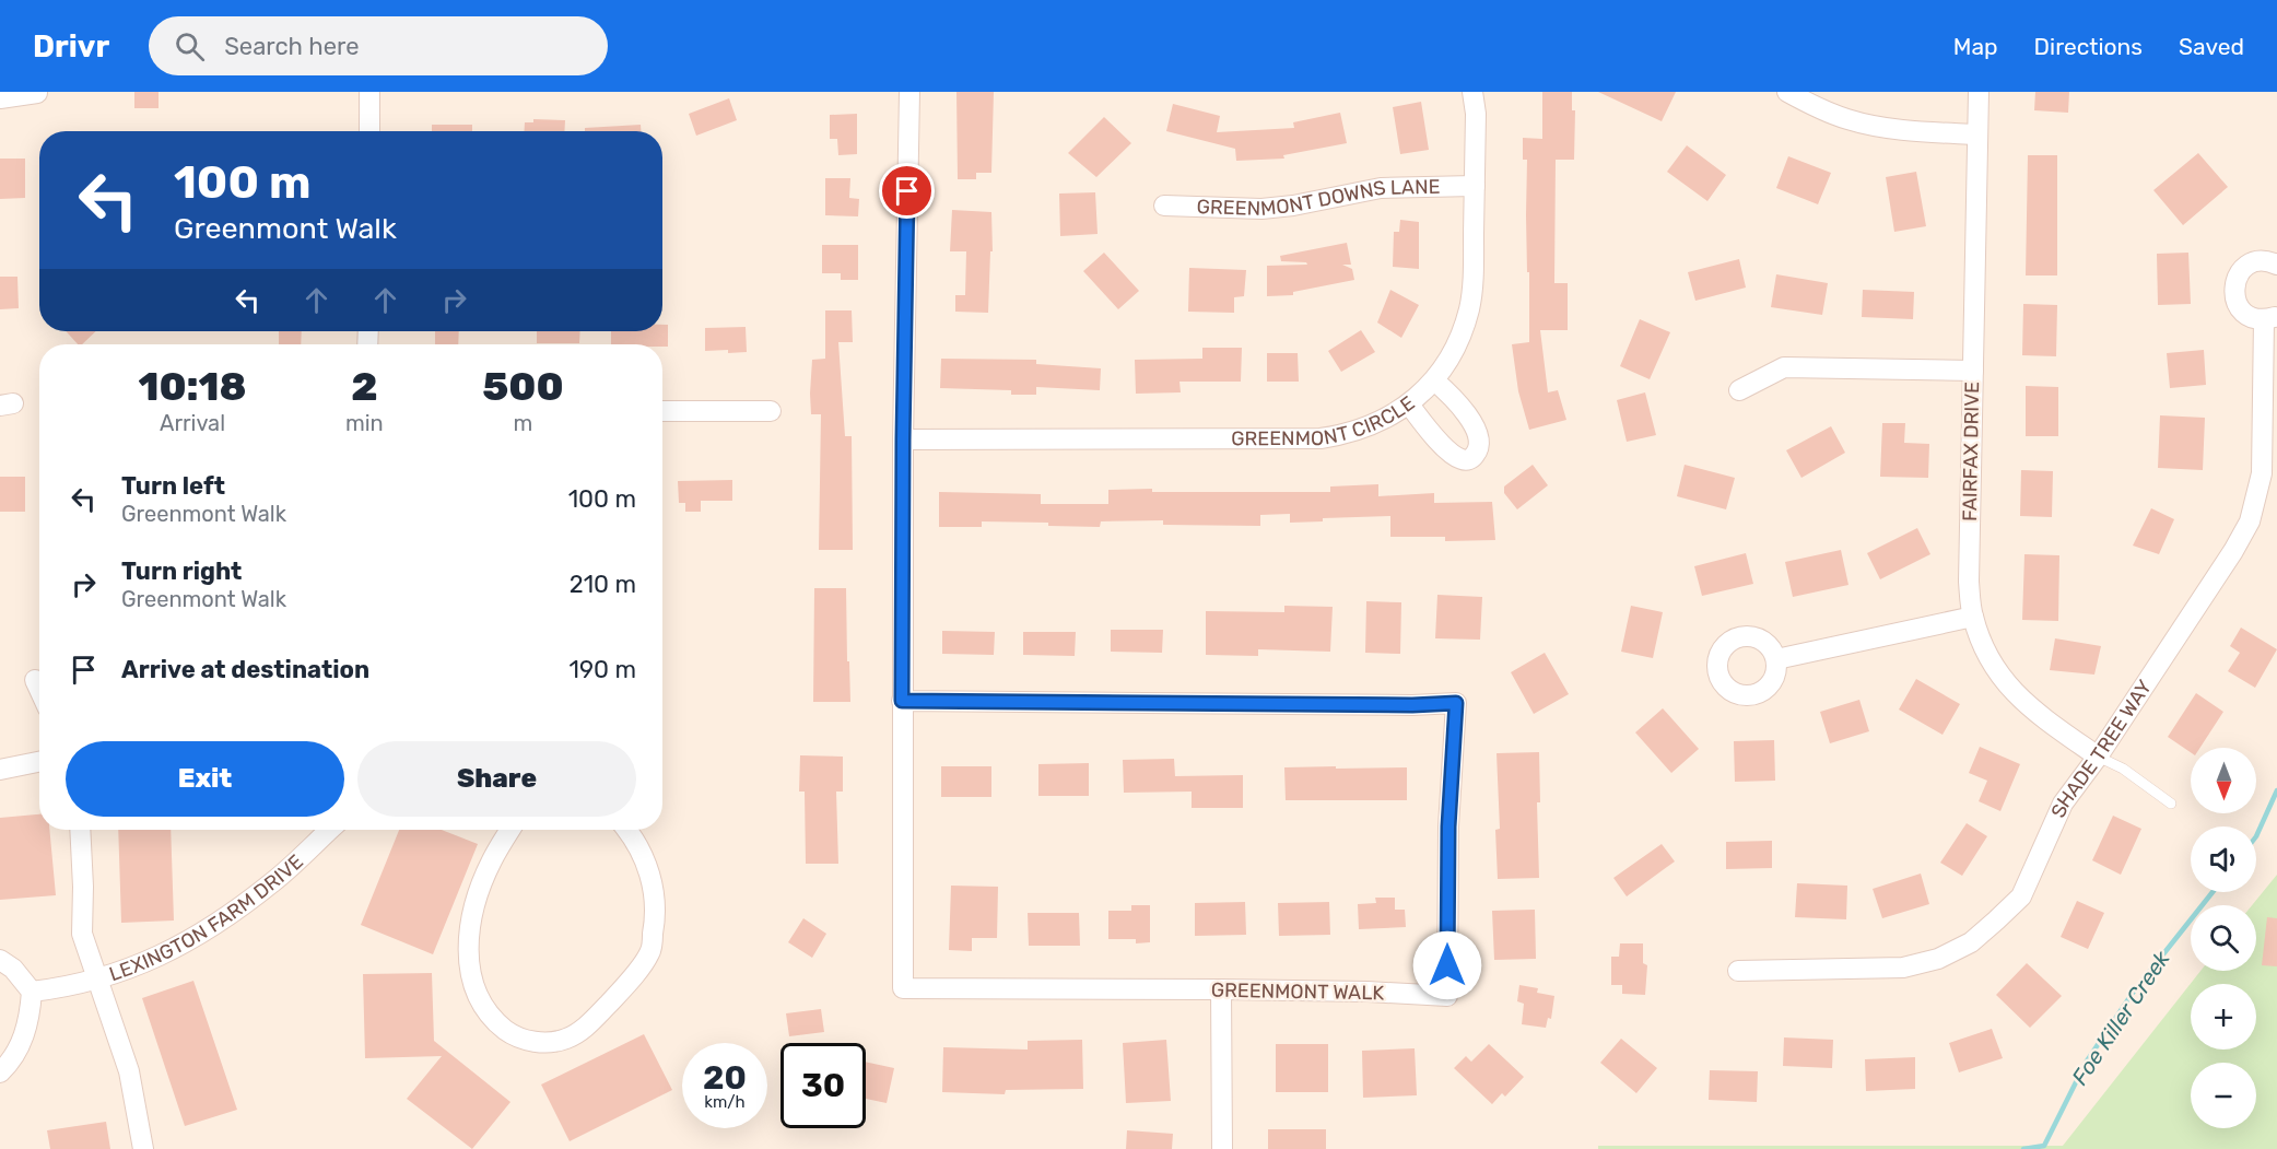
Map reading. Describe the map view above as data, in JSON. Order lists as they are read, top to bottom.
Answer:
{
  "streets": {
    "street": [
      "GREENMONT DOWNS LANE",
      "GREENMONT CIRCLE",
      "FAIRFAX DRIVE",
      "SHADE TREE WAY",
      "LEXINGTON FARM DRIVE",
      "GREENMONT WALK"
    ]
  },
  "crossings": [
    ["GREENMONT DOWNS LANE", "GREENMONT CIRCLE"],
    ["GREENMONT CIRCLE", "GREENMONT WALK"],
    ["FAIRFAX DRIVE", "SHADE TREE WAY"]
  ],
  "water": ["Foe Killer Creek"],
  "north": "bottom",
  "page": {
    "header": "Drivr",
    "search": "Search here",
    "nav": ["Map", "Directions", "Saved"],
    "turn": ["100 m", "Greenmont Walk"],
    "eta": [
      "10:18",
      "Arrival",
      "2",
      "min",
      "500",
      "m"
    ],
    "list": [
      {
        "name": "Turn left",
        "note": "Greenmont Walk",
        "value": "100 m"
      },
      {
        "name": "Turn right",
        "note": "Greenmont Walk",
        "value": "210 m"
      },
      {
        "name": "Arrive at destination",
        "value": "190 m"
      }
    ],
    "buttons": ["Exit", "Share"],
    "map_buttons": ["+", "−"],
    "speed": "20 km/h",
    "limit": "30"
  }
}
